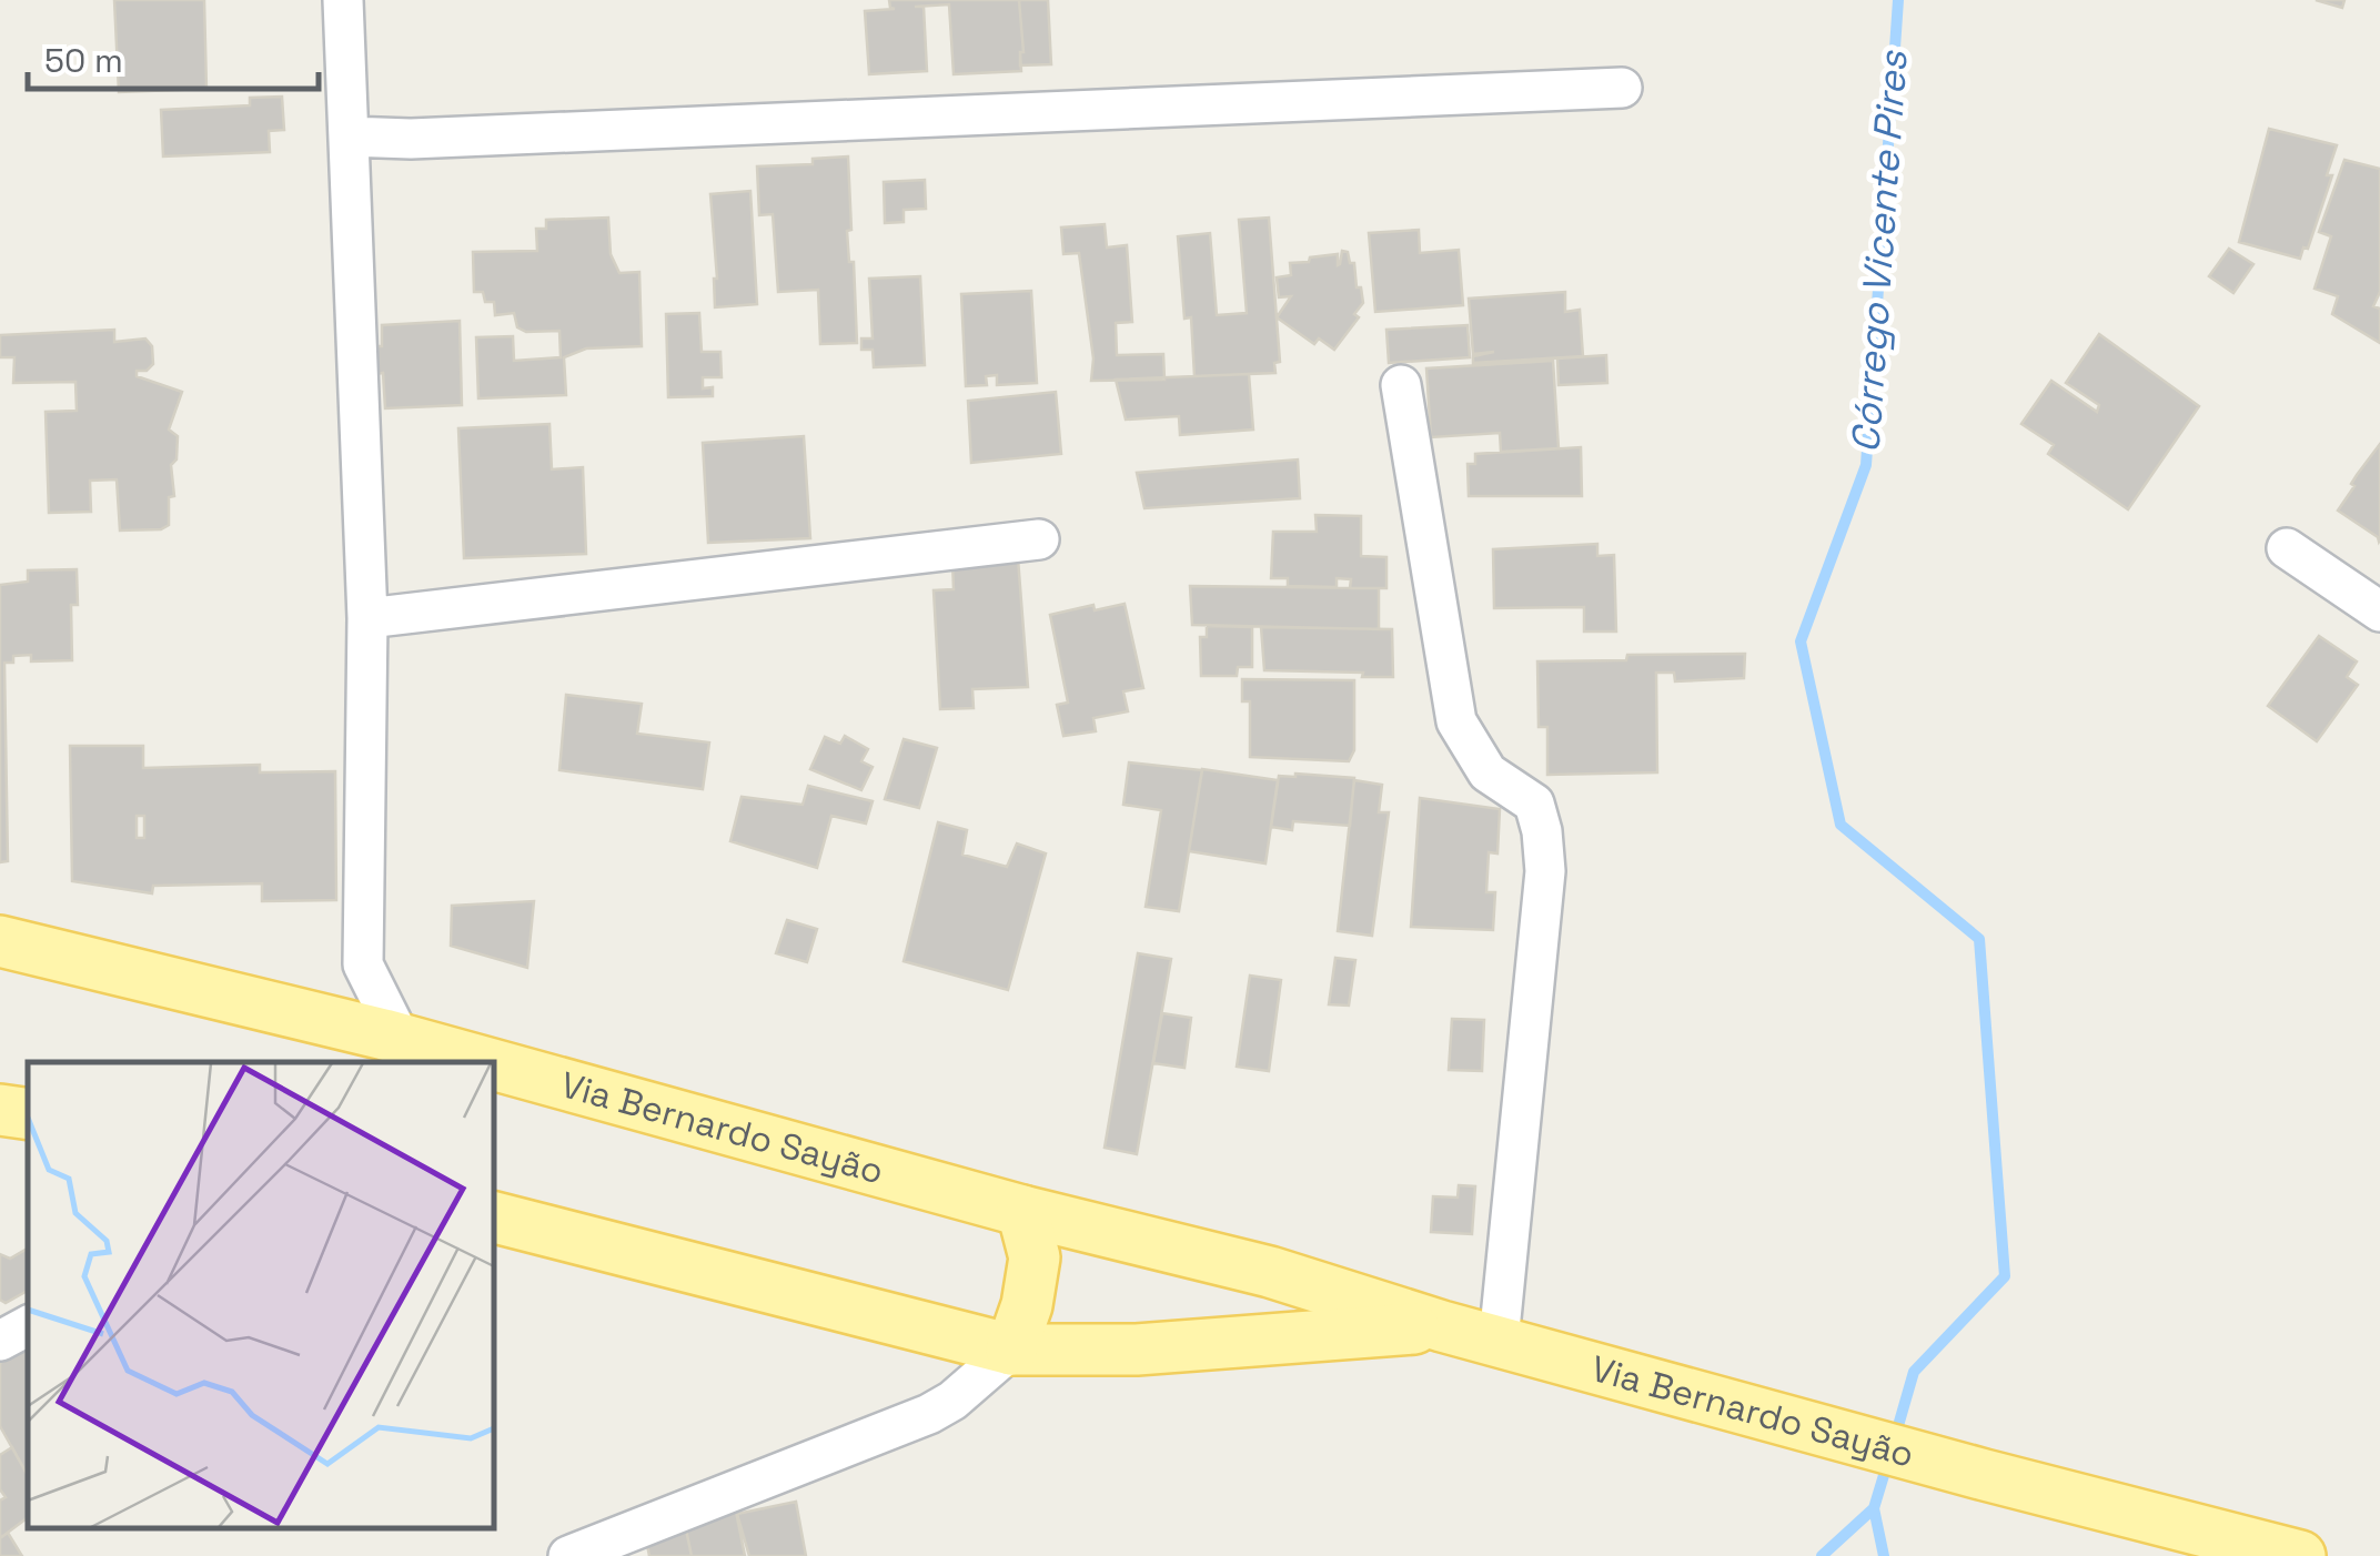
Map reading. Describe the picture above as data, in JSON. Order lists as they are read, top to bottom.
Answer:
{
  "streets": {
    "main road": ["Via Bernardo Sayão"]
  },
  "water": ["Córrego Vicente Pires"],
  "scale_bar": "50 m"
}
